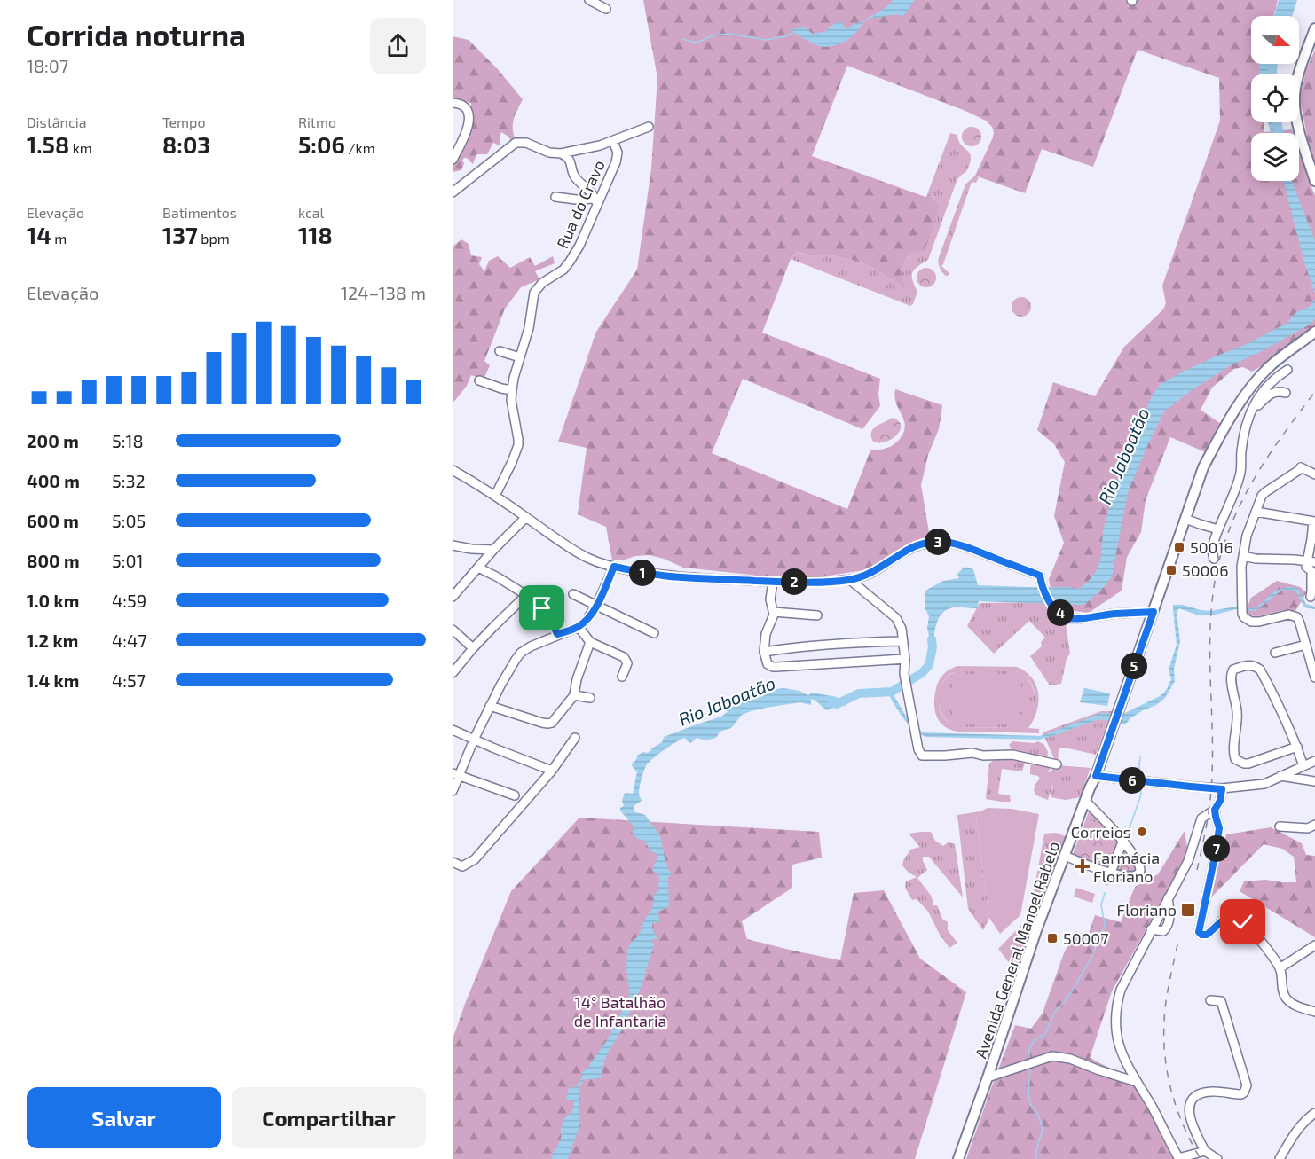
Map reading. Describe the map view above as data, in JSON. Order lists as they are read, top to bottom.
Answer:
{
  "streets": {
    "main road": ["Avenida General Manoel Rabelo"],
    "street": ["Rua do Cravo"]
  },
  "water": ["Rio Jaboatão"],
  "parks": ["14° Batalhão de Infantaria"],
  "places": {
    "transit": [
      "50016",
      "50006",
      "Floriano",
      "50007"
    ],
    "other": ["Correios"],
    "health": ["Farmácia Floriano"]
  },
  "north": "right",
  "page": {
    "heading": ["Corrida noturna", "18:07"],
    "stats": [
      ["Distância", "1.58 km"],
      ["Tempo", "8:03"],
      ["Ritmo", "5:06 /km"],
      ["Elevação", "14 m"],
      ["Batimentos", "137 bpm"],
      ["kcal", "118"]
    ],
    "chart": ["Elevação", "124–138 m"],
    "list": [
      {
        "name": "200 m",
        "note": "5:18"
      },
      {
        "name": "400 m",
        "note": "5:32"
      },
      {
        "name": "600 m",
        "note": "5:05"
      },
      {
        "name": "800 m",
        "note": "5:01"
      },
      {
        "name": "1.0 km",
        "note": "4:59"
      },
      {
        "name": "1.2 km",
        "note": "4:47"
      },
      {
        "name": "1.4 km",
        "note": "4:57"
      }
    ],
    "pins": [
      "3",
      "1",
      "2",
      "4",
      "5",
      "6",
      "7"
    ],
    "buttons": ["Salvar", "Compartilhar"]
  }
}
